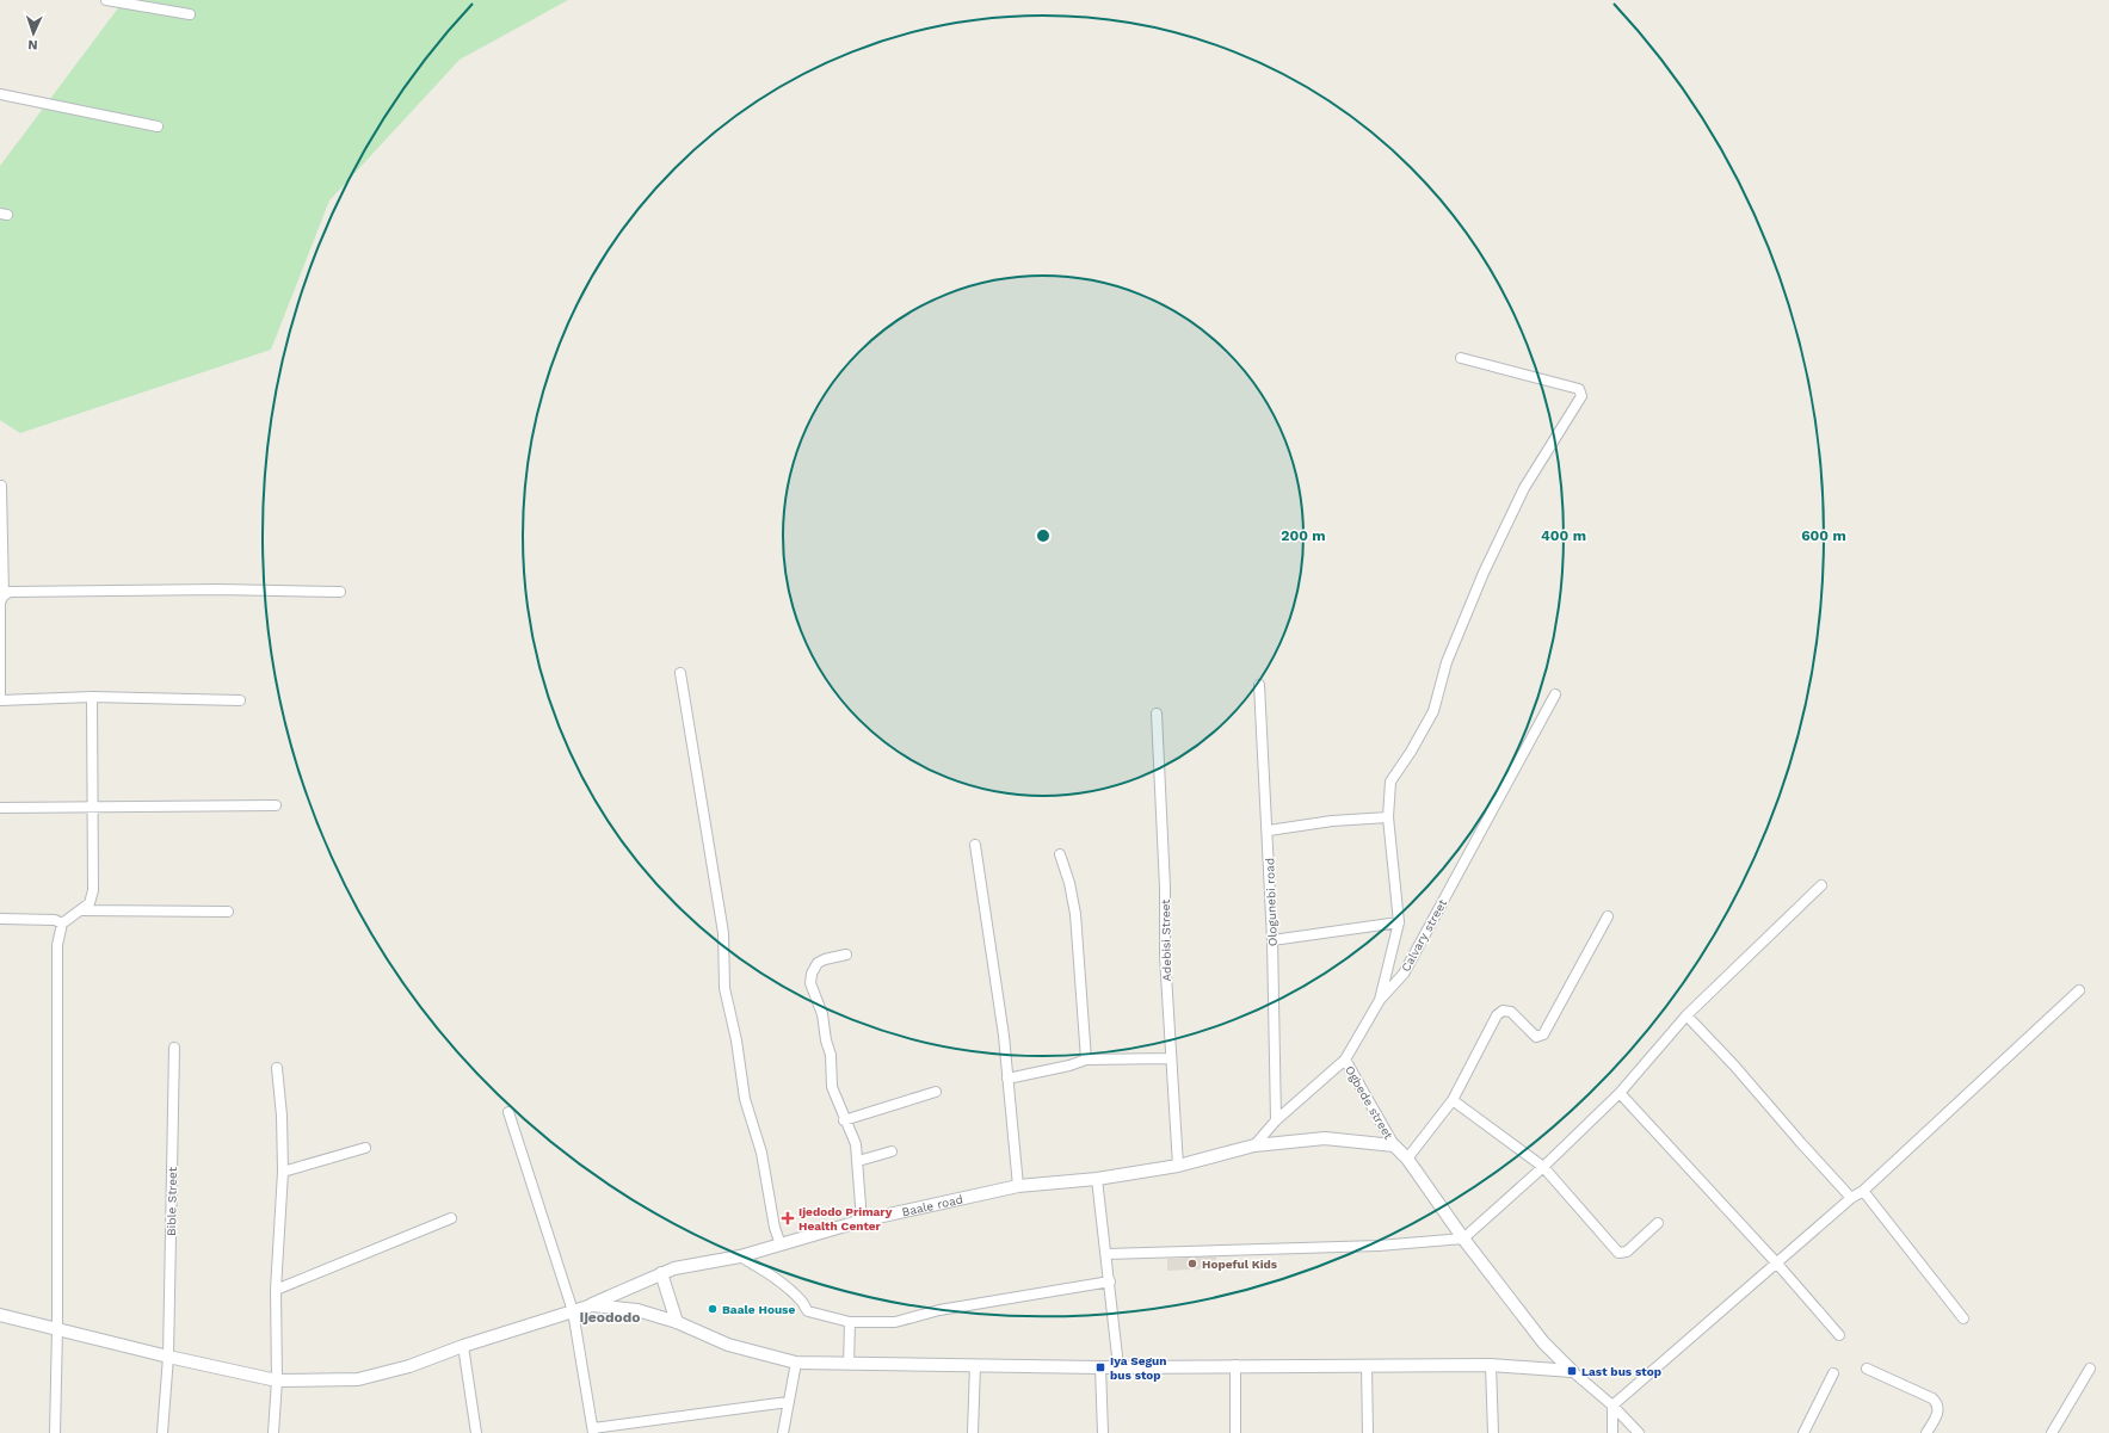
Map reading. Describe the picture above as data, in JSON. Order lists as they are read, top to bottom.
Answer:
{
  "streets": {
    "street": [
      "Ologunebi road",
      "Calvary street",
      "Adebisi Street",
      "Ogbede street",
      "Bible Street",
      "Baale road"
    ]
  },
  "crossings": [
    ["Ologunebi road", "Calvary street"],
    ["Calvary street", "Ogbede street"],
    ["Calvary street", "Baale road"],
    ["Adebisi Street", "Baale road"],
    ["Ogbede street", "Baale road"],
    ["Bible Street", "Baale road"]
  ],
  "districts": ["Ijeododo"],
  "places": {
    "health": ["Ijedodo Primary Health Center"],
    "other": ["Hopeful Kids", "Baale House"],
    "transit": ["Iya Segun bus stop", "Last bus stop"]
  },
  "north": "bottom",
  "rings": ["200 m", "400 m", "600 m"]
}
